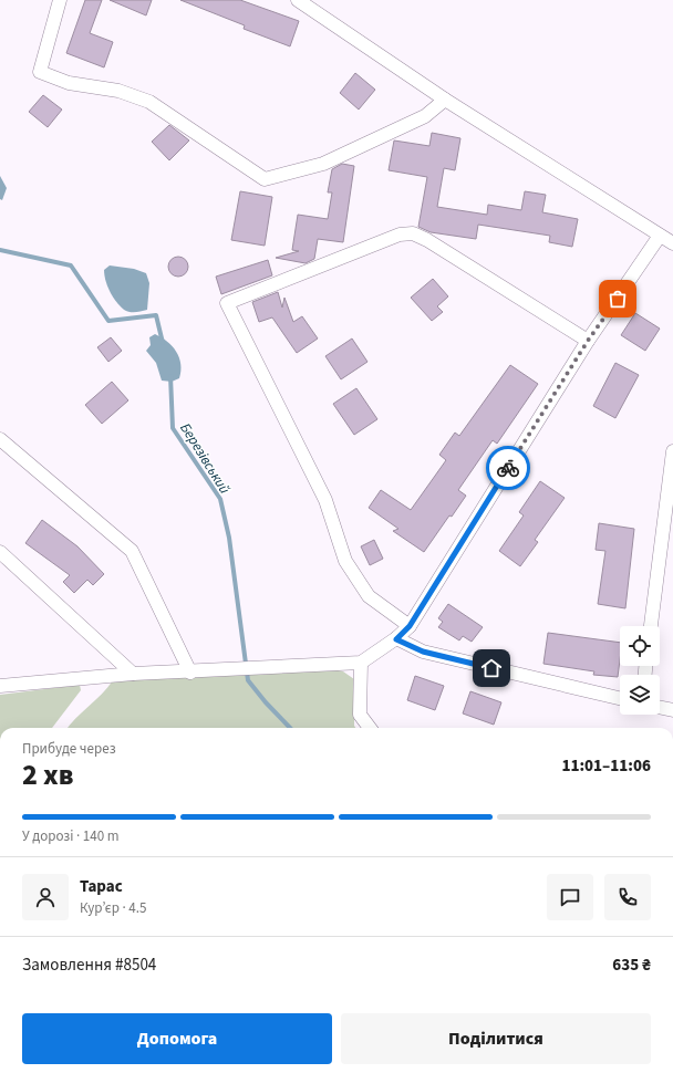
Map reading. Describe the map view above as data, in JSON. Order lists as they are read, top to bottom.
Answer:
{
  "water": ["Березівський"],
  "page": {
    "heading": ["2 хв", "Прибуде через", "11:01–11:06"],
    "panel": [
      "Тарас",
      "Кур’єр · 4.5",
      "Замовлення #8504",
      "635 ₴"
    ],
    "bar": "У дорозі · 140 m",
    "buttons": ["Допомога", "Поділитися"]
  }
}
